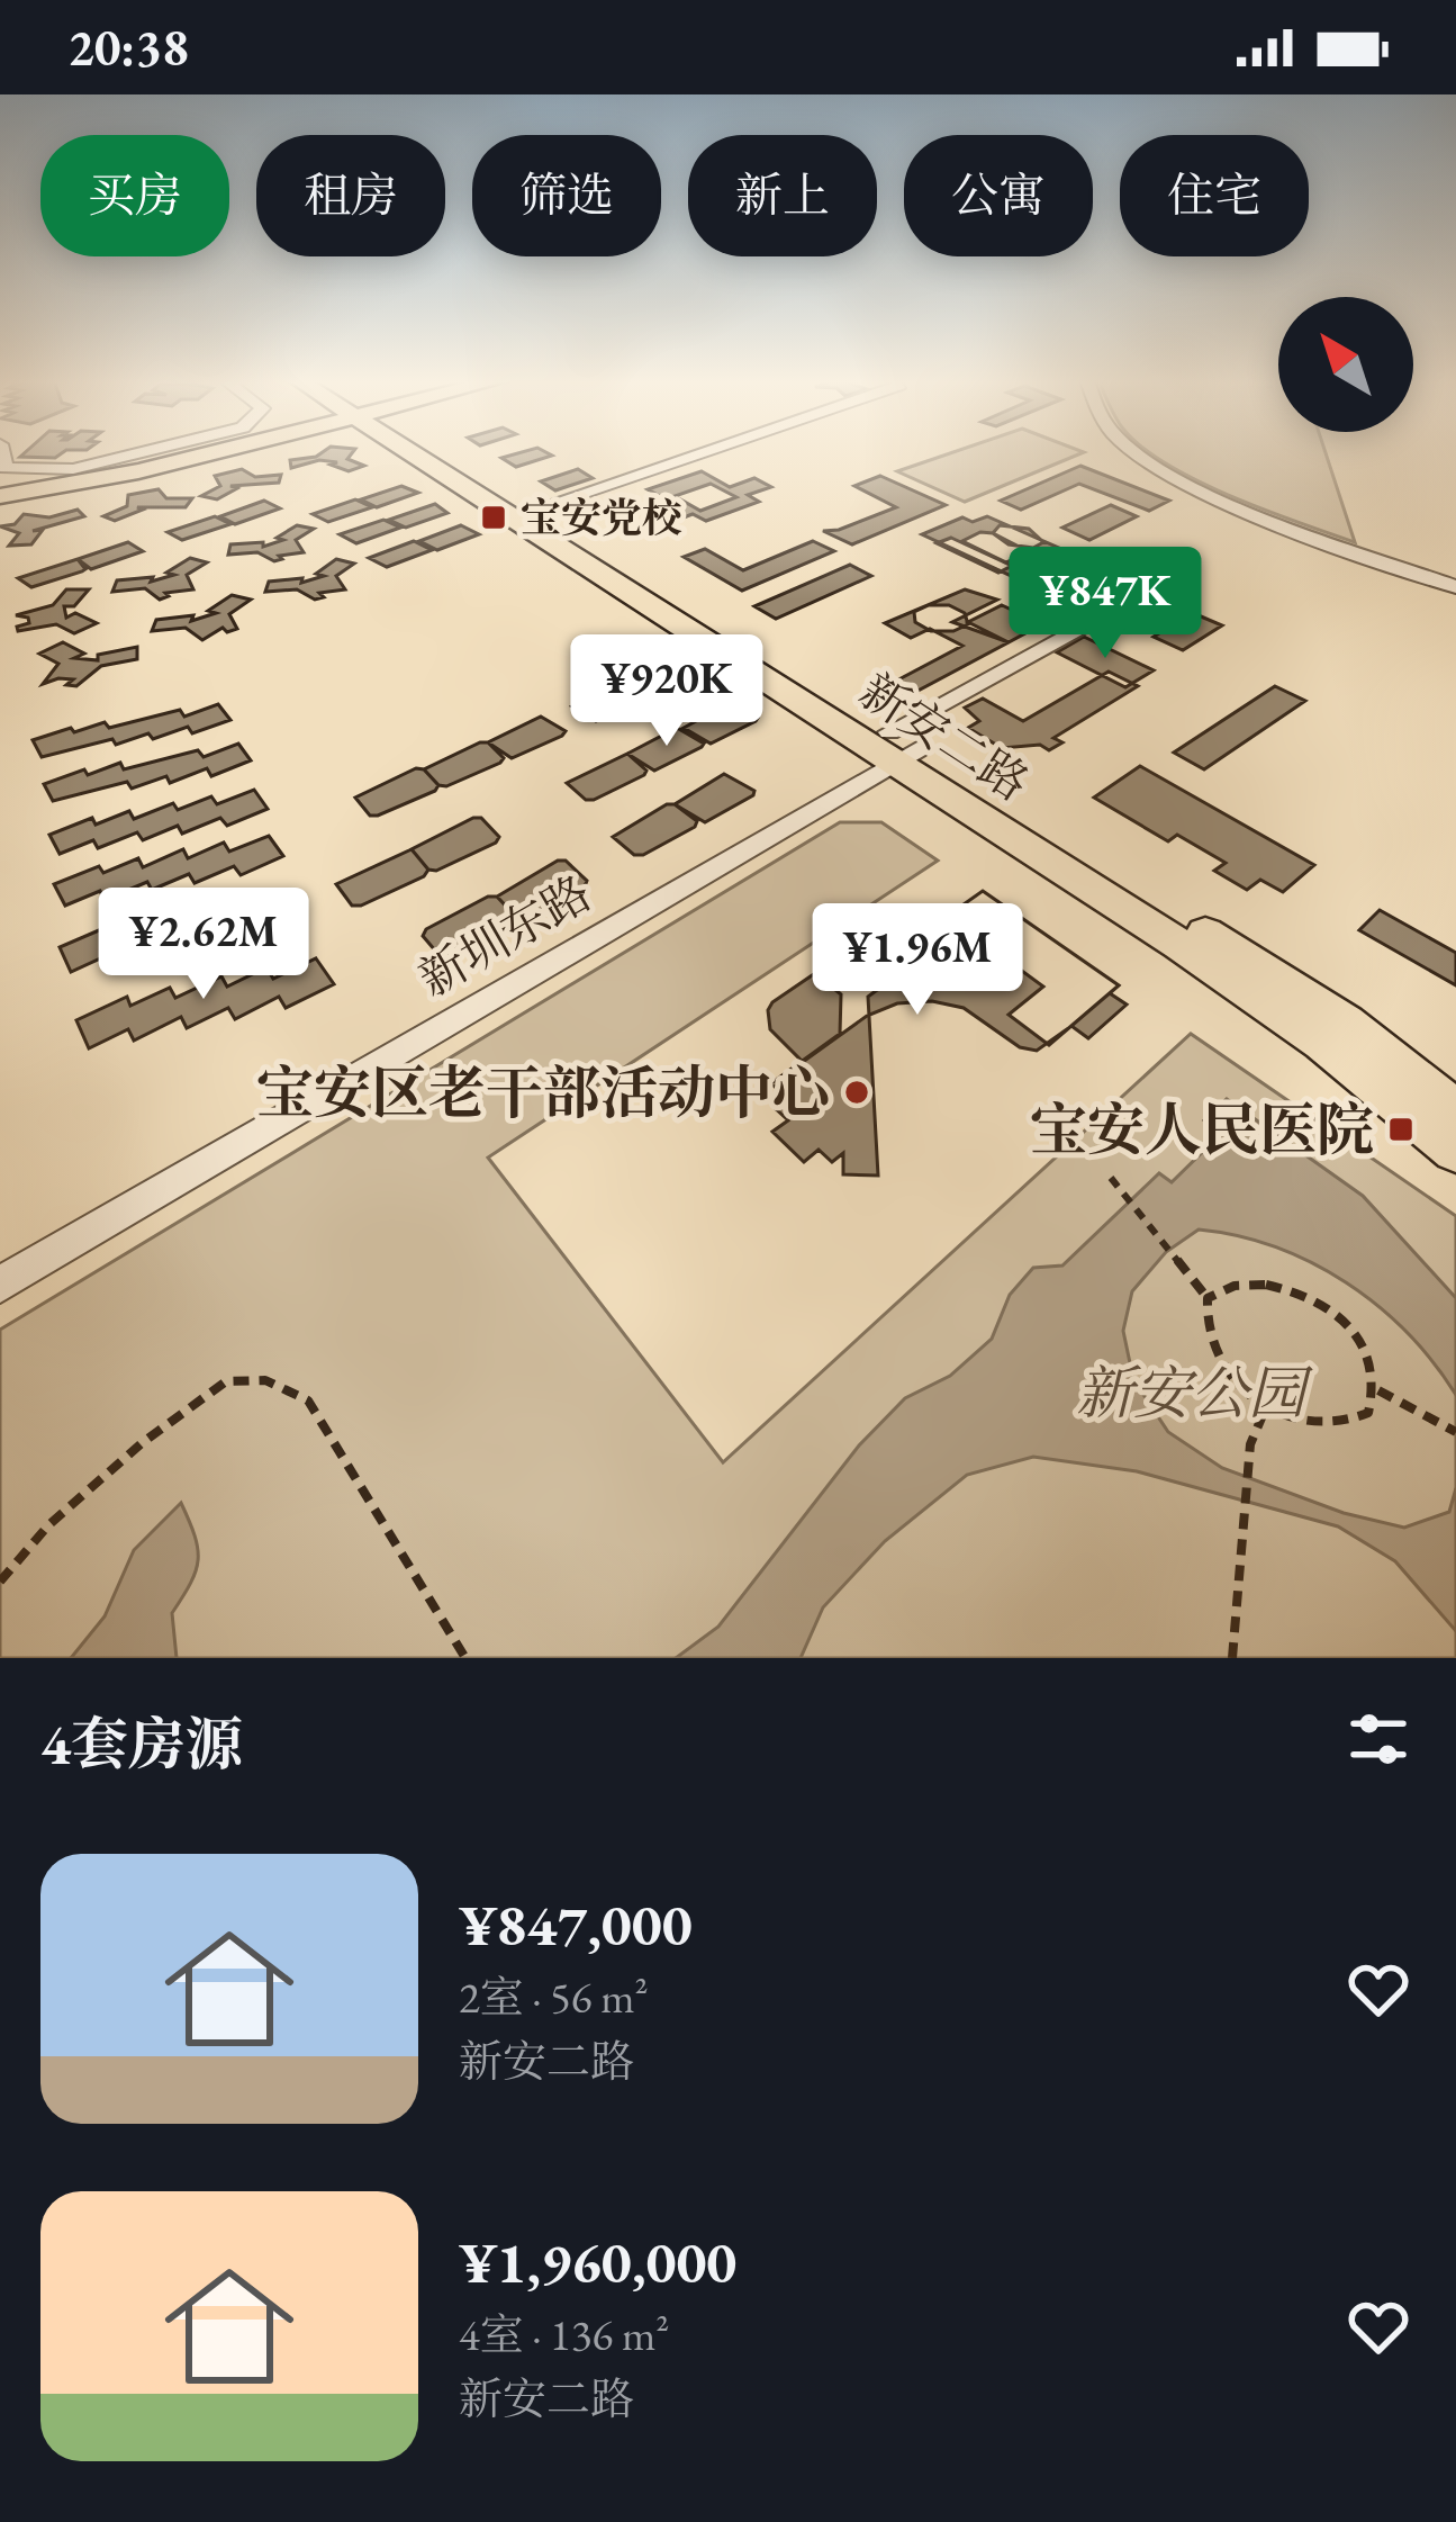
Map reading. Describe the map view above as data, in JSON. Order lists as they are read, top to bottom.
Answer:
{
  "streets": {
    "main road": ["新安二路"],
    "street": ["新圳东路"]
  },
  "crossings": [
    ["新安二路", "新圳东路"]
  ],
  "parks": ["新安公园"],
  "places": {
    "transit": ["宝安党校", "宝安人民医院"],
    "other": ["宝安区老干部活动中心"]
  },
  "north": "top left",
  "page": {
    "status": "20:38",
    "chip": [
      "买房",
      "租房",
      "筛选",
      "新上",
      "公寓",
      "住宅"
    ],
    "price": [
      "¥847K",
      "¥920K",
      "¥2.62M",
      "¥1.96M"
    ],
    "heading": "4套房源",
    "list": [
      {
        "name": "¥847,000",
        "note": "2室 · 56 m² · 新安二路"
      },
      {
        "name": "¥1,960,000",
        "note": "4室 · 136 m² · 新安二路"
      }
    ]
  }
}
